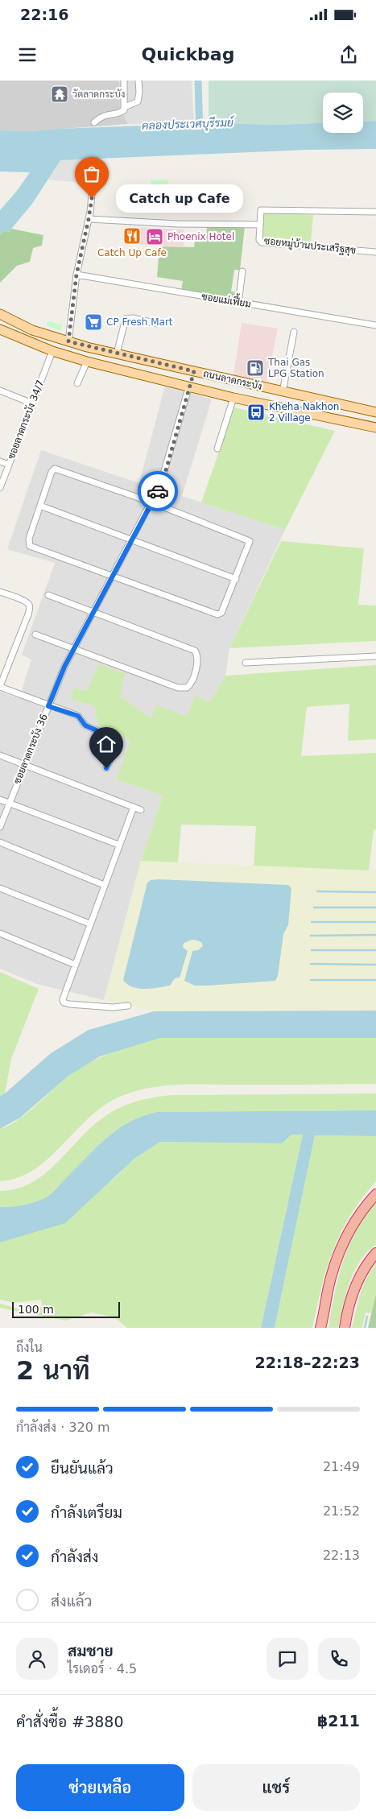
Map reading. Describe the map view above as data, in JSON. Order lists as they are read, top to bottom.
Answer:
{
  "streets": {
    "main road": ["ถนนลาดกระบัง"],
    "street": [
      "ซอยหมู่บ้านประเสริฐสุข",
      "ซอยแม่เฟี้ยม",
      "ซอยลาดกระบัง 34/7",
      "ซอยลาดกระบัง 36"
    ]
  },
  "crossings": [
    ["ถนนลาดกระบัง", "ซอยลาดกระบัง 34/7"],
    ["ถนนลาดกระบัง", "ซอยลาดกระบัง 36"]
  ],
  "water": ["คลองประเวศบุรีรมย์"],
  "places": {
    "temple": ["วัดลาดกระบัง"],
    "other": ["Catch up Cafe"],
    "restaurant": ["Catch Up Cafe"],
    "hotel": ["Phoenix Hotel"],
    "supermarket": ["CP Fresh Mart"],
    "fuel station": ["Thai Gas LPG Station"],
    "bus stop": ["Kheha Nakhon 2 Village"]
  },
  "scale_bar": "100 m",
  "page": {
    "status": "22:16",
    "header": "Quickbag",
    "bubble": "Catch up Cafe",
    "scale": "100 m",
    "heading": ["2 นาที", "ถึงใน", "22:18–22:23"],
    "panel": [
      "สมชาย",
      "ไรเดอร์ · 4.5",
      "คำสั่งซื้อ #3880",
      "฿211"
    ],
    "bar": "กำลังส่ง · 320 m",
    "list": [
      ["ยืนยันแล้ว", "21:49"],
      ["กำลังเตรียม", "21:52"],
      ["กำลังส่ง", "22:13"],
      "ส่งแล้ว"
    ],
    "buttons": ["ช่วยเหลือ", "แชร์"]
  }
}
